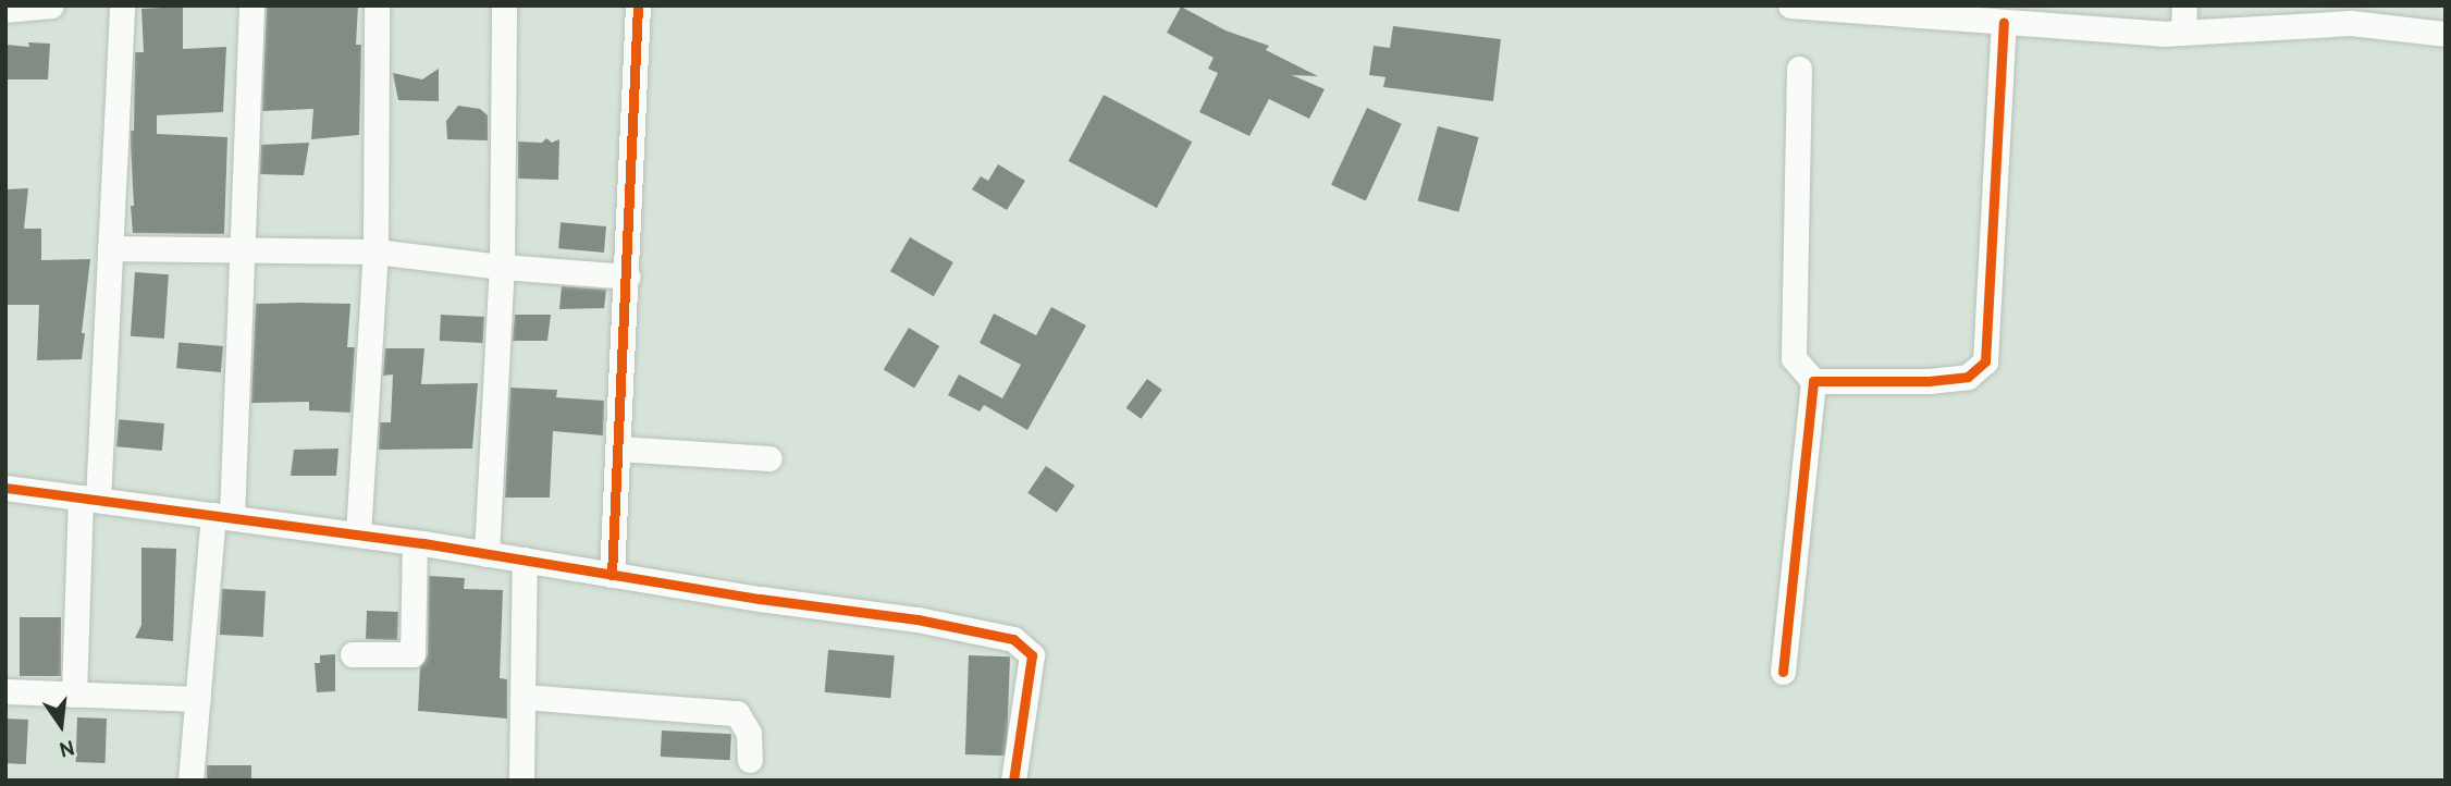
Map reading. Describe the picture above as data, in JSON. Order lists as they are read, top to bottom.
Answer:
{
  "north": "bottom"
}
